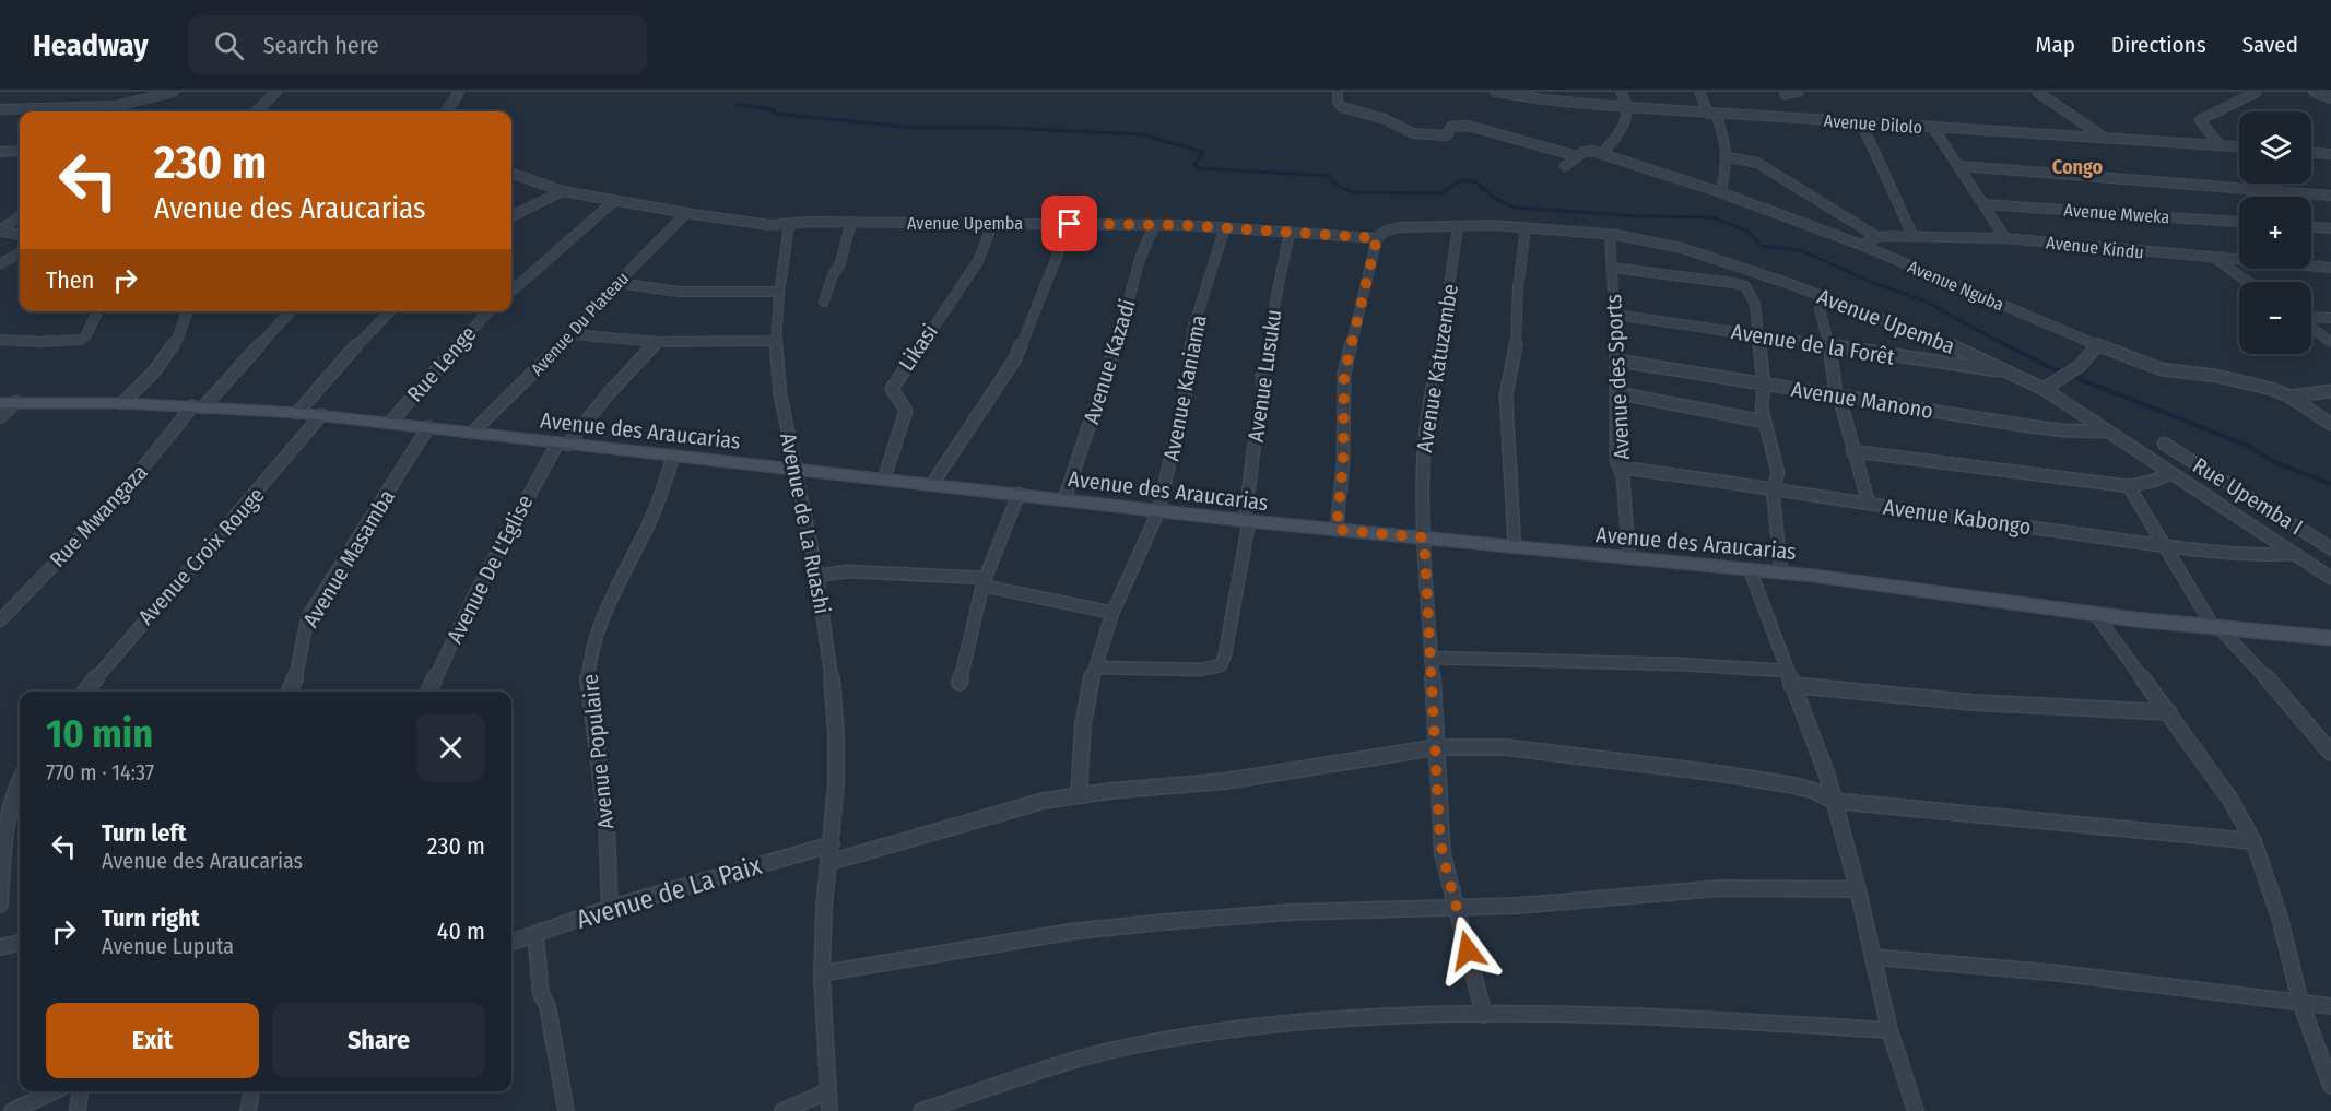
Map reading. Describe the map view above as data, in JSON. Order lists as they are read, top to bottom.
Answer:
{
  "streets": {
    "street": [
      "Avenue Dilolo",
      "Avenue Mweka",
      "Avenue Upemba",
      "Avenue Kindu",
      "Avenue Nguba",
      "Avenue Du Plateau",
      "Avenue de la Forêt",
      "Likasi",
      "Avenue Kazadi",
      "Rue Lenge",
      "Avenue Katuzembe",
      "Avenue Lusuku",
      "Avenue des Sports",
      "Avenue Kaniama",
      "Avenue Manono",
      "Avenue des Araucarias",
      "Rue Upemba I",
      "Rue Mwangaza",
      "Avenue Kabongo",
      "Avenue de La Ruashi",
      "Avenue Croix Rouge",
      "Avenue Masamba",
      "Avenue De L'Eglise",
      "Avenue Populaire",
      "Avenue de La Paix"
    ]
  },
  "crossings": [
    ["Avenue Upemba", "Avenue de la Forêt"],
    ["Avenue Upemba", "Likasi"],
    ["Avenue Upemba", "Avenue Kazadi"],
    ["Avenue Upemba", "Avenue Katuzembe"],
    ["Avenue Upemba", "Avenue Lusuku"],
    ["Avenue Upemba", "Avenue des Sports"],
    ["Avenue Upemba", "Avenue Kaniama"],
    ["Avenue Upemba", "Avenue Manono"],
    ["Avenue Upemba", "Avenue Kabongo"],
    ["Avenue Upemba", "Avenue de La Ruashi"],
    ["Avenue Kindu", "Avenue Nguba"],
    ["Avenue Du Plateau", "Avenue des Araucarias"],
    ["Avenue de la Forêt", "Avenue des Sports"],
    ["Likasi", "Avenue des Araucarias"],
    ["Avenue Kazadi", "Avenue des Araucarias"],
    ["Rue Lenge", "Avenue des Araucarias"],
    ["Avenue Katuzembe", "Avenue des Araucarias"],
    ["Avenue Lusuku", "Avenue Kaniama"],
    ["Avenue Lusuku", "Avenue des Araucarias"],
    ["Avenue des Sports", "Avenue Manono"],
    ["Avenue des Sports", "Avenue des Araucarias"],
    ["Avenue des Sports", "Avenue Kabongo"],
    ["Avenue Kaniama", "Avenue des Araucarias"],
    ["Avenue des Araucarias", "Rue Mwangaza"],
    ["Avenue des Araucarias", "Avenue de La Ruashi"],
    ["Avenue des Araucarias", "Avenue Croix Rouge"],
    ["Avenue des Araucarias", "Avenue Masamba"],
    ["Avenue des Araucarias", "Avenue De L'Eglise"],
    ["Avenue des Araucarias", "Avenue Populaire"],
    ["Avenue de La Ruashi", "Avenue de La Paix"],
    ["Avenue Populaire", "Avenue de La Paix"]
  ],
  "districts": ["Congo"],
  "page": {
    "header": "Headway",
    "search": "Search here",
    "nav": ["Map", "Directions", "Saved"],
    "map_buttons": ["+", "−"],
    "turn": ["230 m", "Avenue des Araucarias"],
    "then": "Then",
    "heading": ["10 min", "770 m · 14:37"],
    "list": [
      {
        "name": "Turn left",
        "note": "Avenue des Araucarias",
        "value": "230 m"
      },
      {
        "name": "Turn right",
        "note": "Avenue Luputa",
        "value": "40 m"
      }
    ],
    "buttons": ["Exit", "Share"]
  }
}
